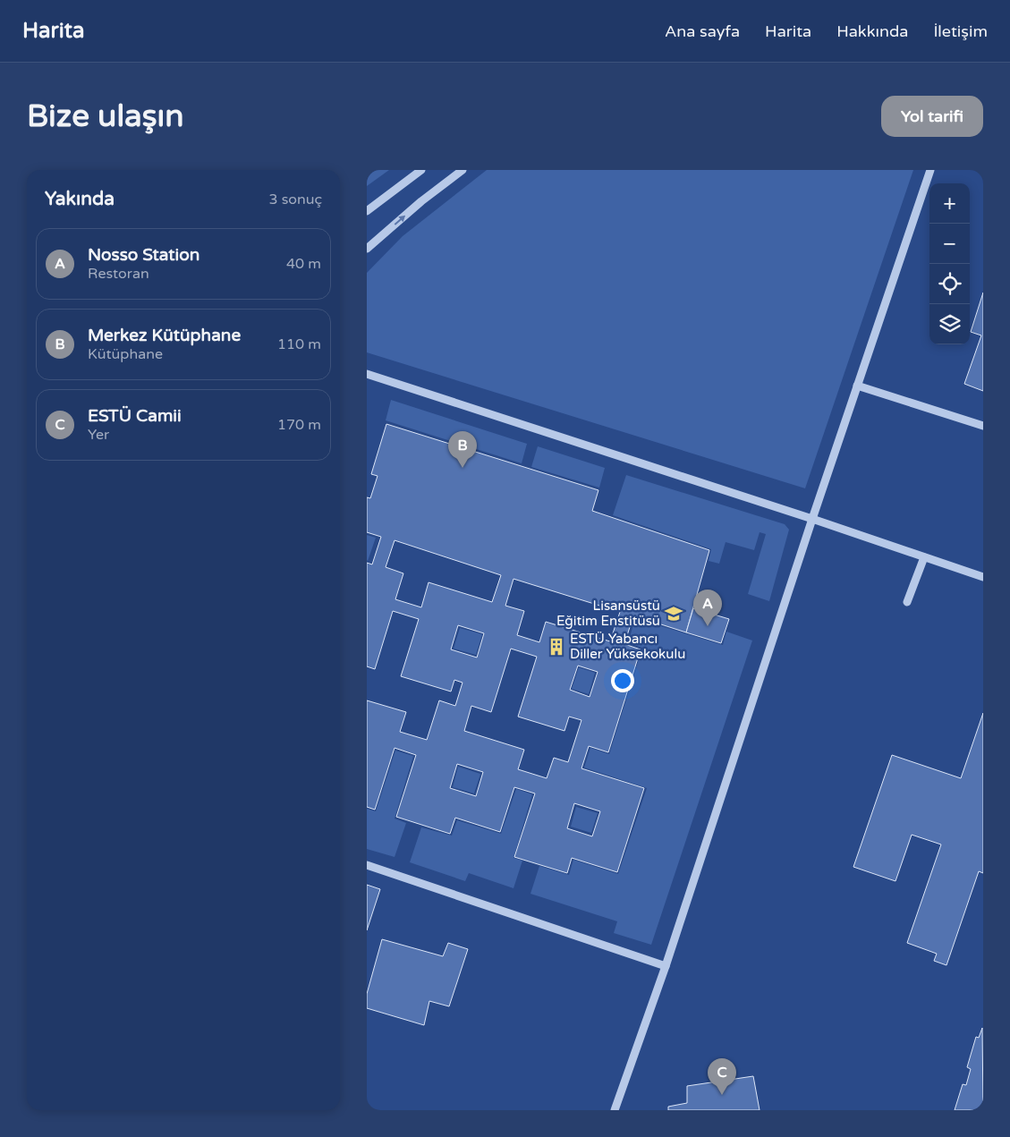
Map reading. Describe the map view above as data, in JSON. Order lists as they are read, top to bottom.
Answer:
{
  "places": {
    "school or university": ["Lisansüstü Eğitim Enstitüsü"],
    "building": ["ESTÜ Yabancı Diller Yüksekokulu"]
  },
  "page": {
    "header": "Harita",
    "nav": [
      "Ana sayfa",
      "Harita",
      "Hakkında",
      "İletişim"
    ],
    "buttons": "Yol tarifi",
    "title": "Bize ulaşın",
    "heading": ["Yakında", "3 sonuç"],
    "map_buttons": ["+", "−"],
    "list": [
      {
        "mark": "A",
        "name": "Nosso Station",
        "note": "Restoran",
        "value": "40 m"
      },
      {
        "mark": "B",
        "name": "Merkez Kütüphane",
        "note": "Kütüphane",
        "value": "110 m"
      },
      {
        "mark": "C",
        "name": "ESTÜ Camii",
        "note": "Yer",
        "value": "170 m"
      }
    ],
    "pins": ["B", "A", "C"]
  }
}
